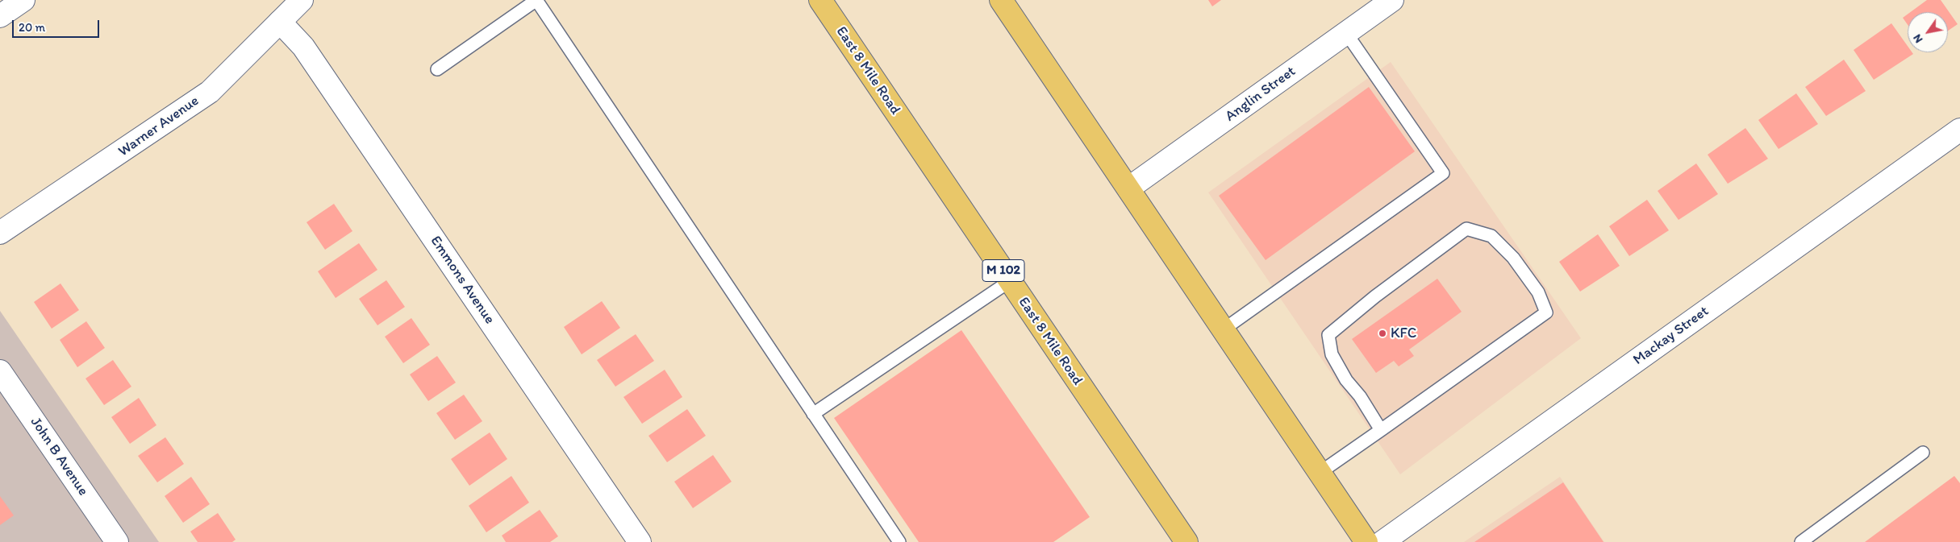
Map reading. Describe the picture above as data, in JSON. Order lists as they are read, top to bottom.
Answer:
{
  "streets": {
    "highway": ["East 8 Mile Road", "M 102"],
    "street": [
      "Anglin Street",
      "Warner Avenue",
      "Emmons Avenue",
      "Mackay Street",
      "John B Avenue"
    ]
  },
  "crossings": [
    ["Warner Avenue", "Emmons Avenue"]
  ],
  "places": ["KFC"],
  "scale_bar": "20 m",
  "north": "bottom left"
}
